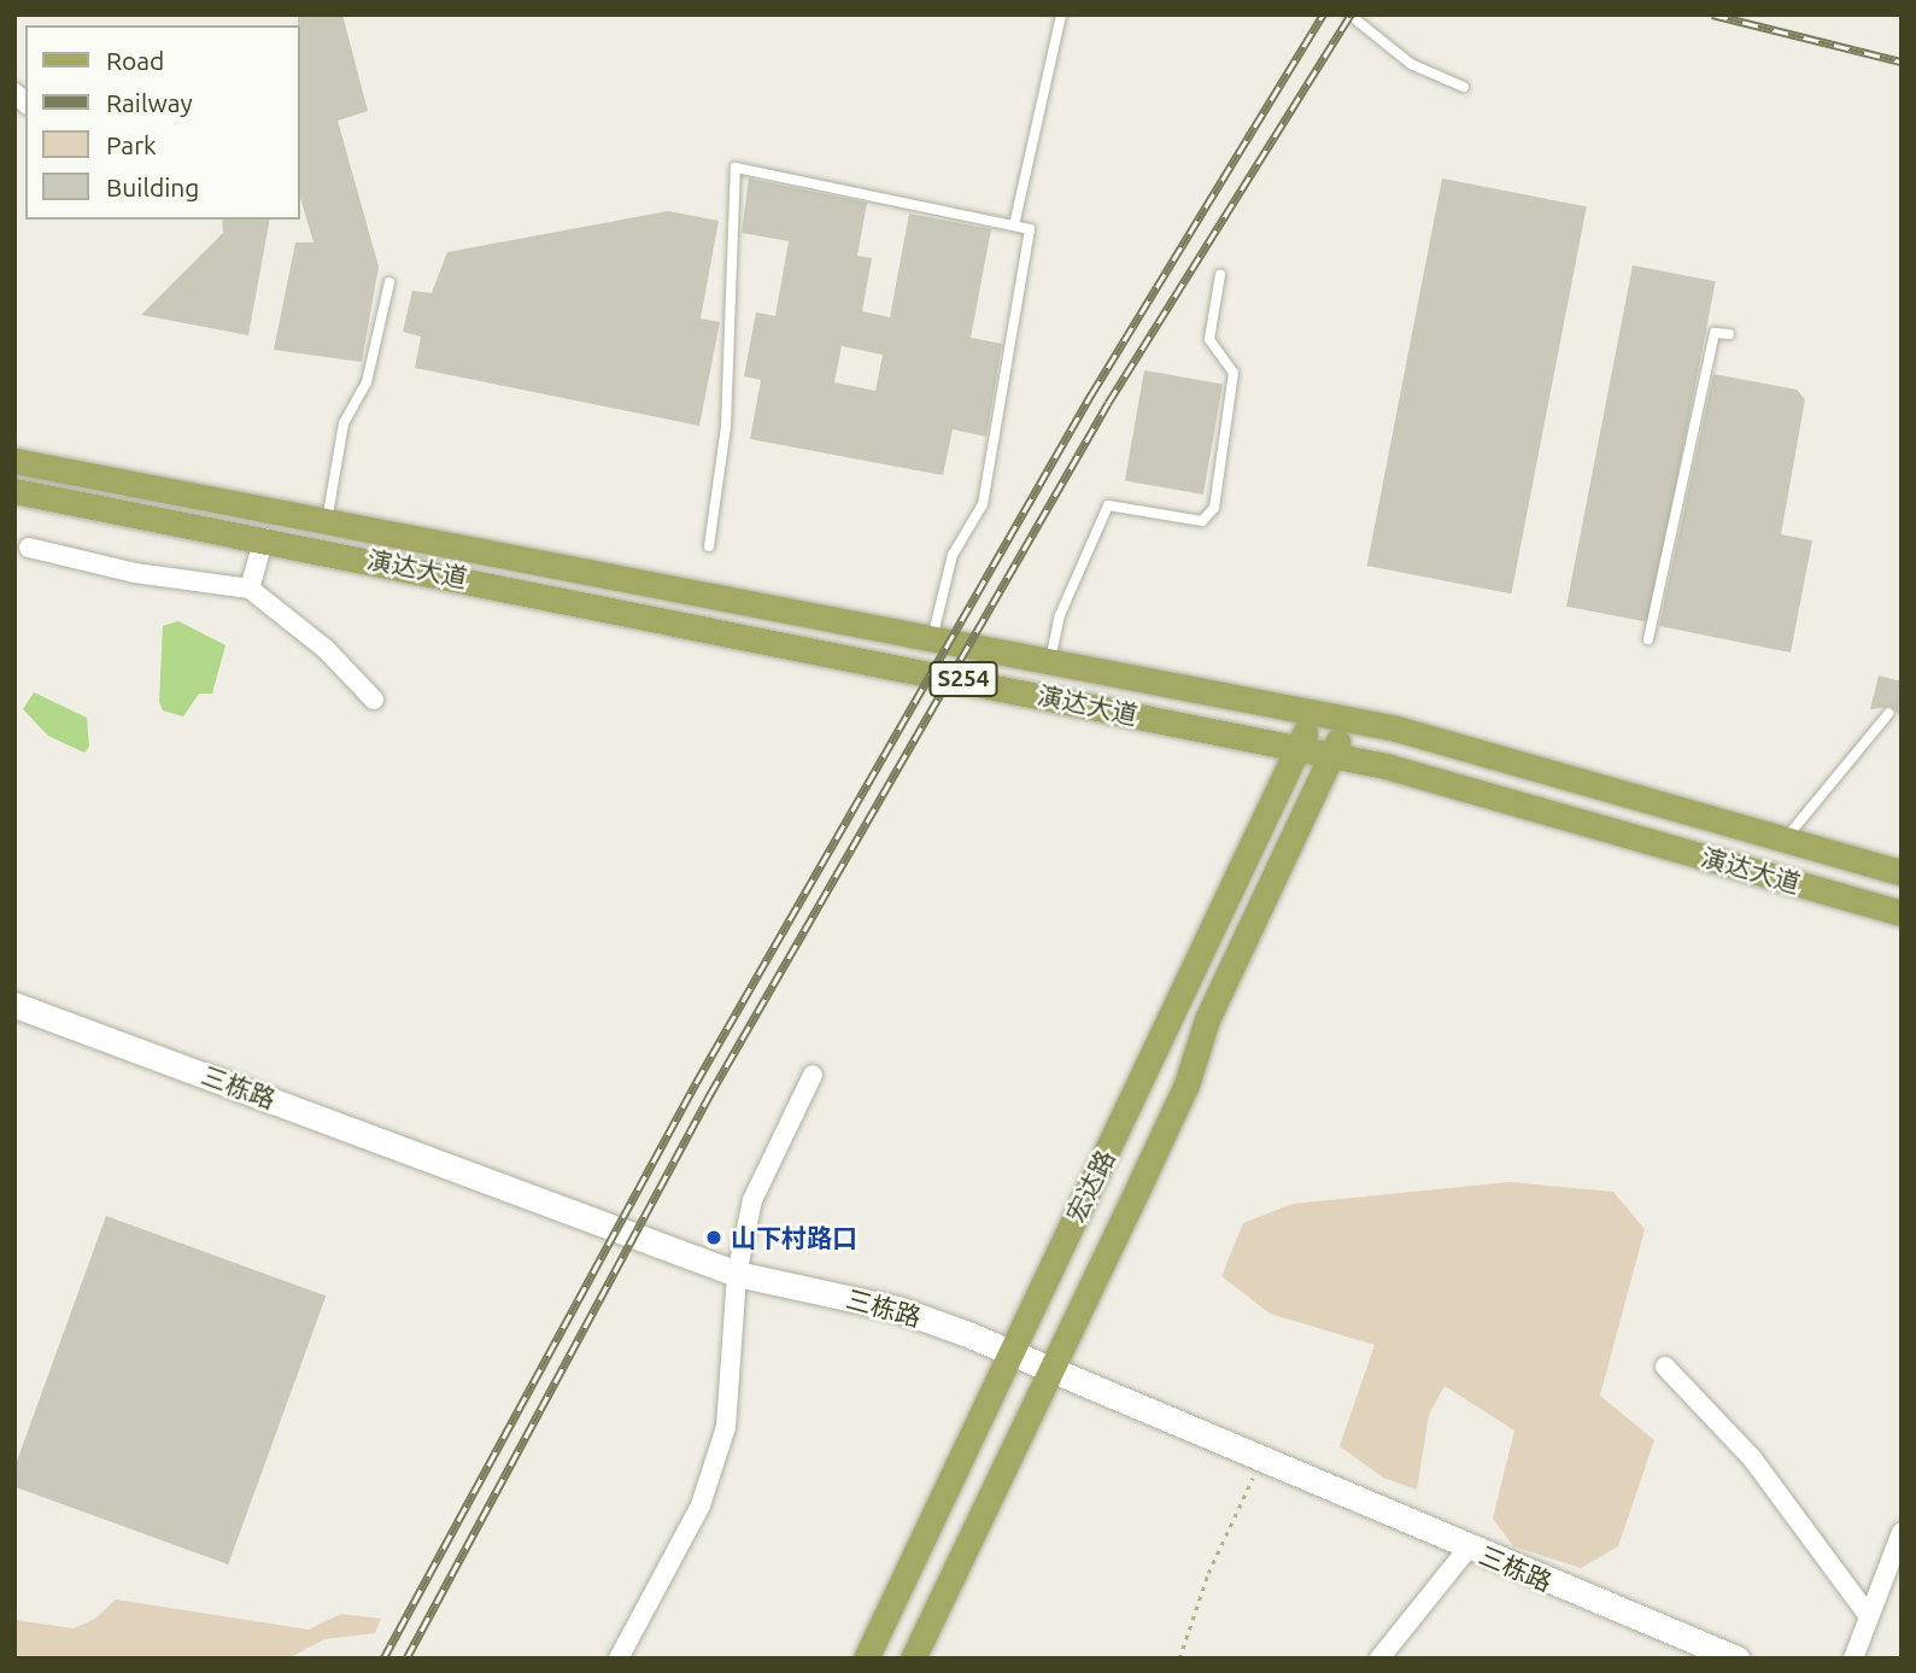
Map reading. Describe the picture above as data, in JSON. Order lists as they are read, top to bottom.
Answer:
{
  "streets": {
    "main road": [
      "演达大道",
      "S254",
      "三栋路",
      "宏达路"
    ]
  },
  "crossings": [
    ["演达大道", "宏达路"],
    ["三栋路", "宏达路"]
  ],
  "places": ["山下村路口"],
  "legend": [
    "Road",
    "Railway",
    "Park",
    "Building"
  ]
}
